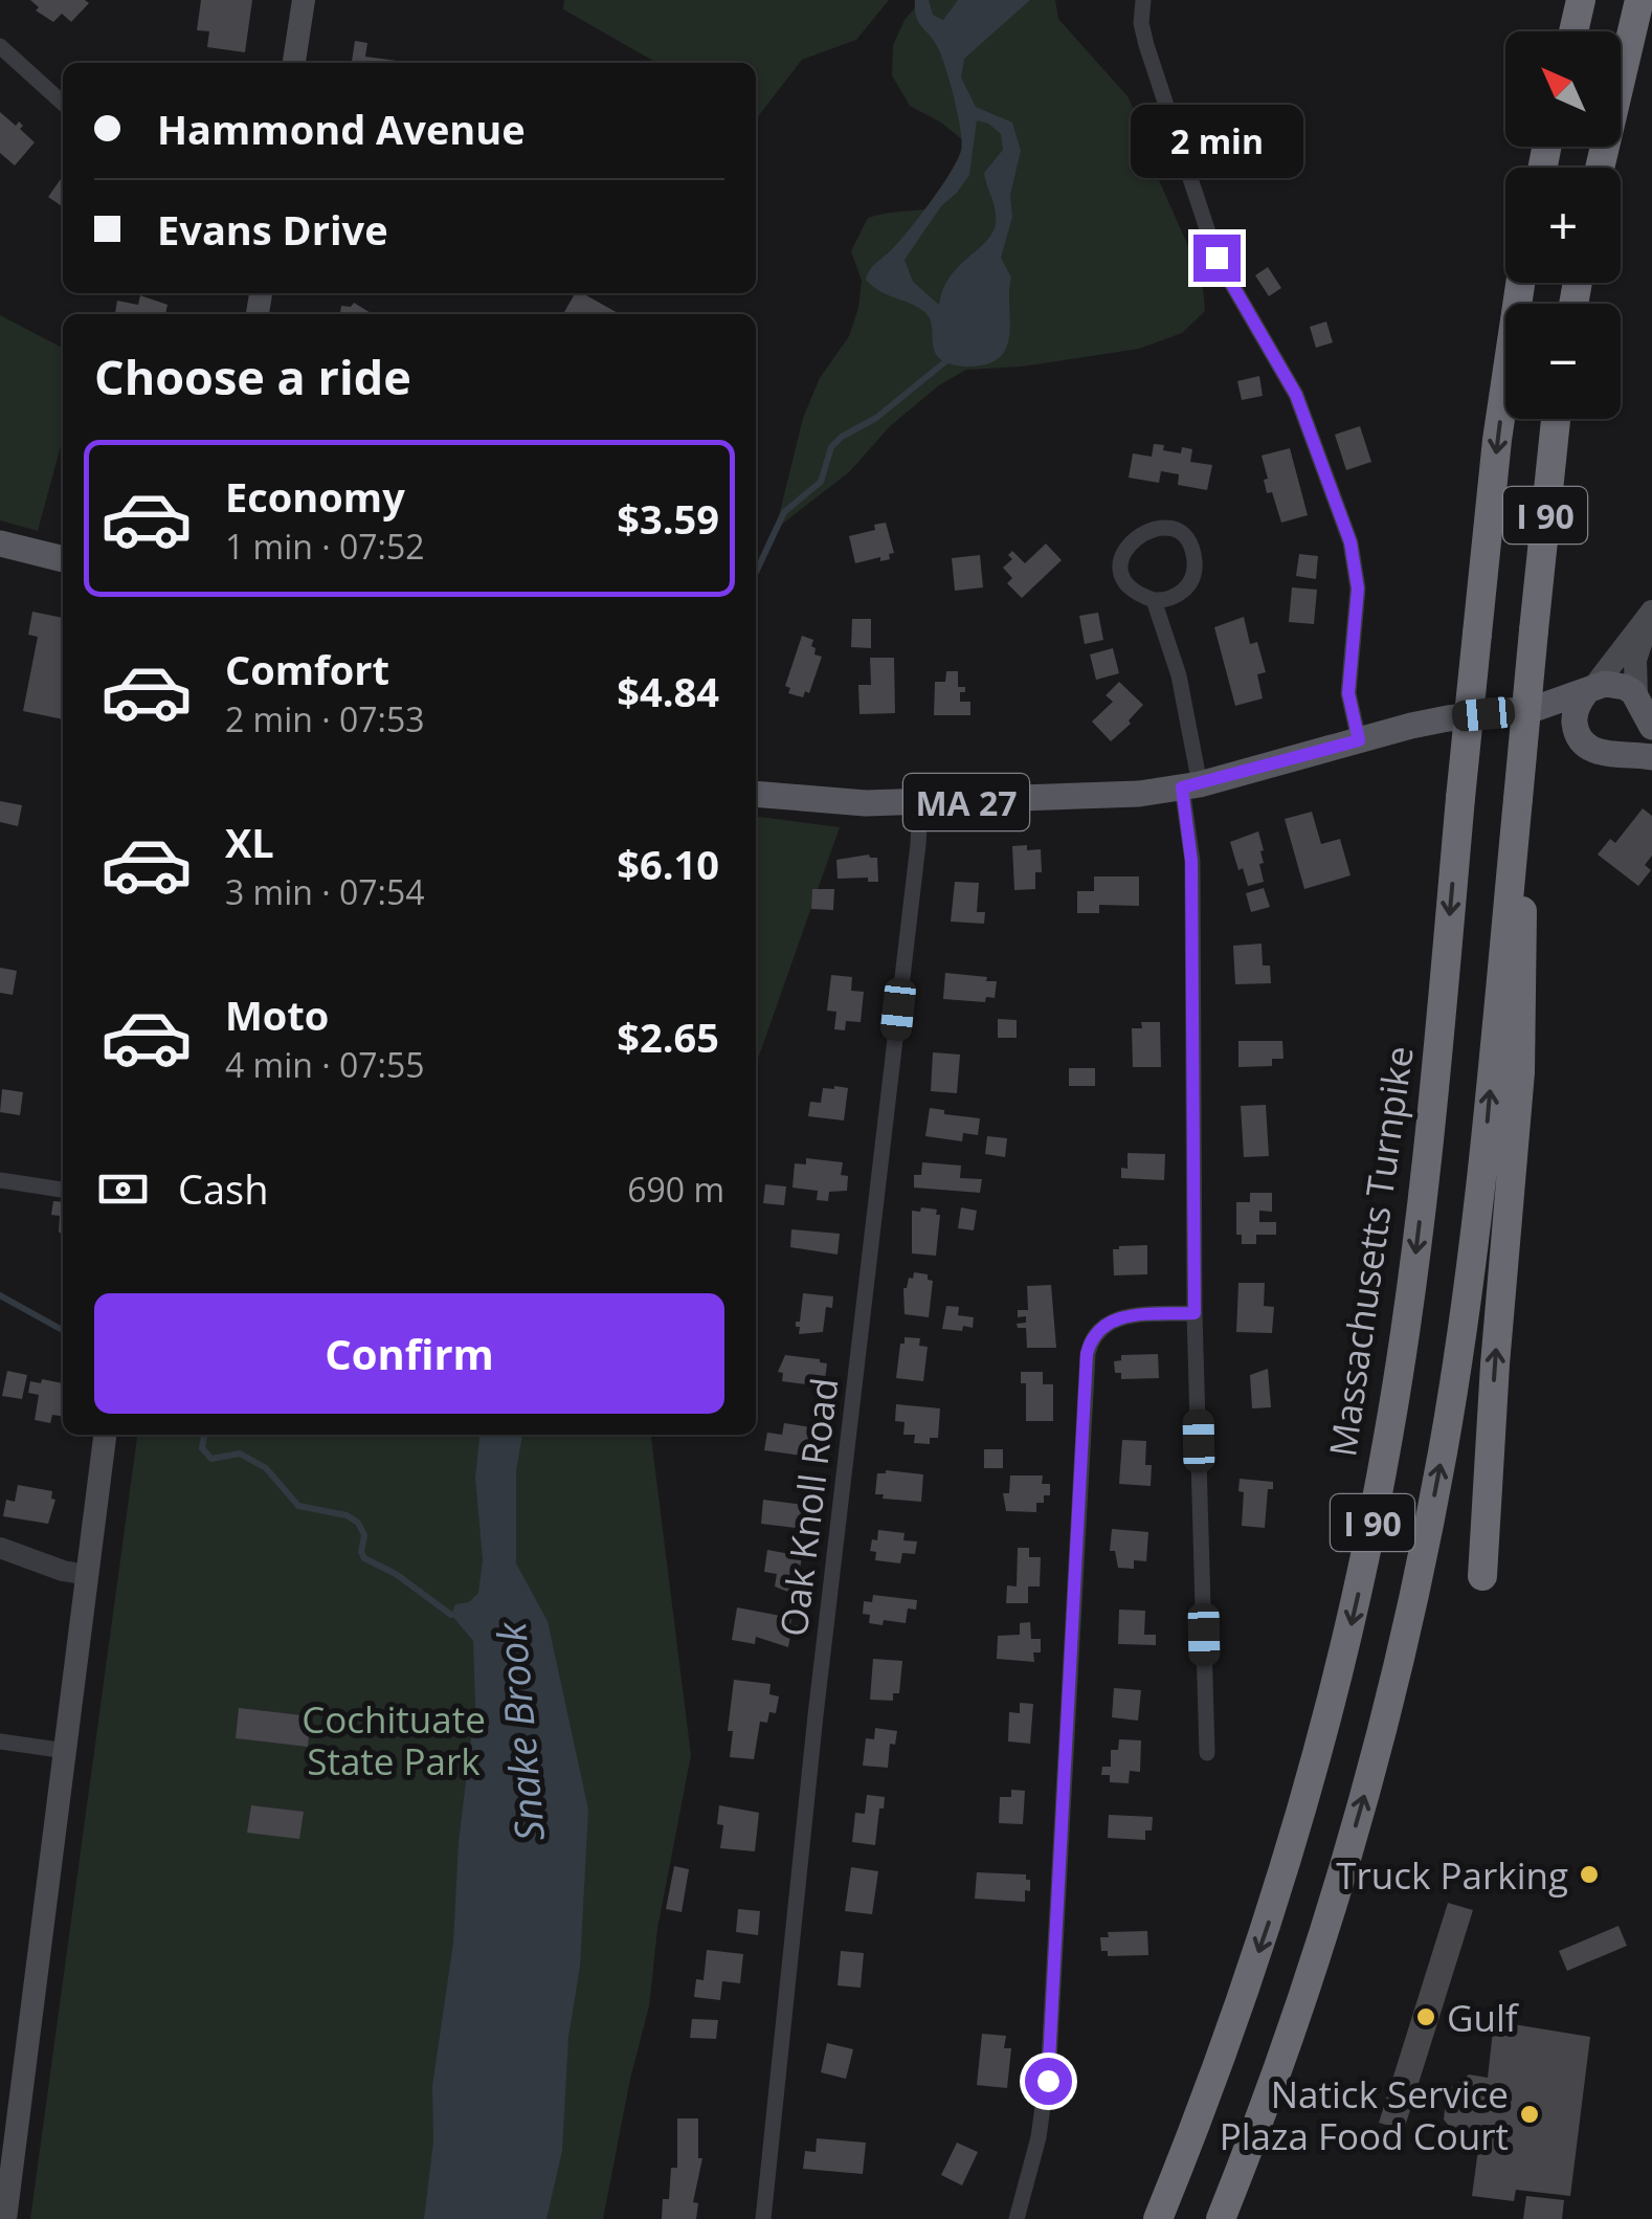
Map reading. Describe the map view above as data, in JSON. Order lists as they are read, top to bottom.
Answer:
{
  "streets": {
    "highway": ["I 90", "Massachusetts Turnpike"],
    "main road": ["MA 27"],
    "street": ["Oak Knoll Road"]
  },
  "crossings": [
    ["MA 27", "Oak Knoll Road"]
  ],
  "water": ["Snake Brook"],
  "parks": ["Cochituate State Park"],
  "places": ["Truck Parking", "Gulf", "Natick Service Plaza Food Court"],
  "north": "top left",
  "page": {
    "map_buttons": ["+", "−"],
    "banner": ["Hammond Avenue", "Evans Drive"],
    "bubble": "2 min",
    "heading": "Choose a ride",
    "list": [
      {
        "name": "Economy",
        "note": "1 min · 07:52",
        "value": "$3.59"
      },
      {
        "name": "Comfort",
        "note": "2 min · 07:53",
        "value": "$4.84"
      },
      {
        "name": "XL",
        "note": "3 min · 07:54",
        "value": "$6.10"
      },
      {
        "name": "Moto",
        "note": "4 min · 07:55",
        "value": "$2.65"
      }
    ],
    "pay": ["Cash", "690 m"],
    "buttons": "Confirm"
  }
}
